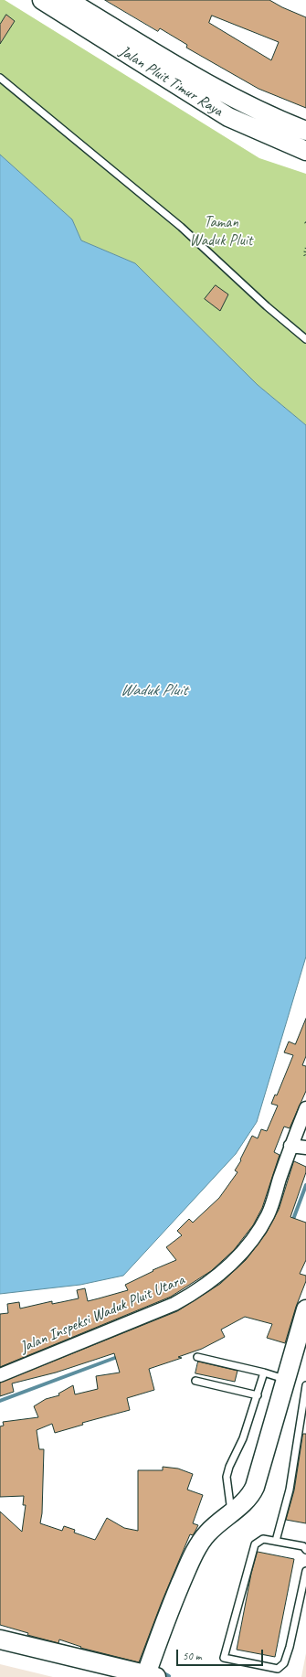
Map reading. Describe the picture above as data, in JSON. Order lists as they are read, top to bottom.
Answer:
{
  "streets": {
    "street": ["Jalan Pluit Timur Raya", "Jalan Inspeksi Waduk Pluit Utara"]
  },
  "water": ["Waduk Pluit"],
  "parks": ["Taman Waduk Pluit"],
  "scale_bar": "50 m"
}
